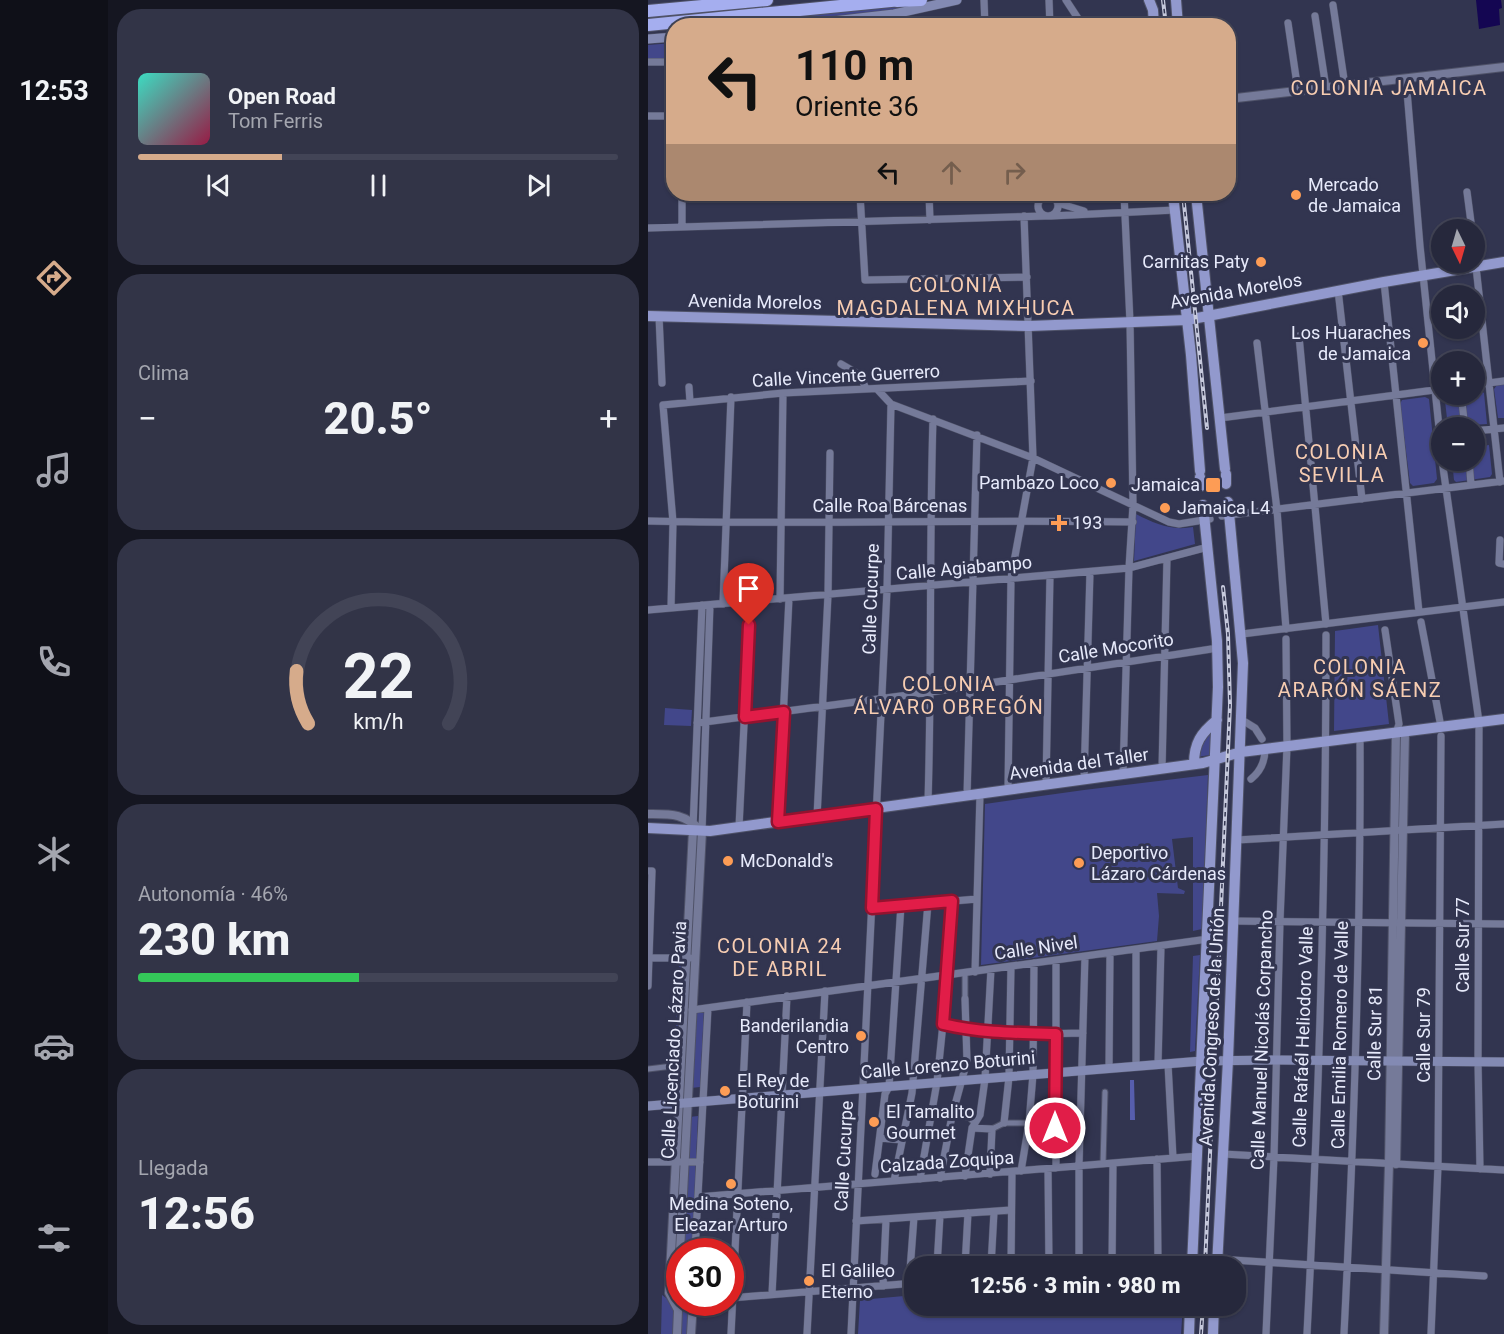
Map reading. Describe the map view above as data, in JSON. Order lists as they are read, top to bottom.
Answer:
{
  "streets": {
    "main road": [
      "Avenida Morelos",
      "Avenida del Taller",
      "Avenida Congreso de la Unión",
      "Calle Lorenzo Boturini"
    ],
    "street": [
      "Calle Vincente Guerrero",
      "Calle Roa Bárcenas",
      "Calle Agiabampo",
      "Calle Cucurpe",
      "Calle Mocorito",
      "Calle Sur 77",
      "Calle Nivel",
      "Calle Sur 81",
      "Calle Emilia Romero de Valle",
      "Calle Sur 79",
      "Calle Rafaél Heliodoro Valle",
      "Calle Licenciado Lázaro Pavia",
      "Calle Manuel Nicolás Corpancho",
      "Calzada Zoquipa"
    ]
  },
  "crossings": [
    ["Avenida Morelos", "Calle Sur 77"],
    ["Avenida Morelos", "Avenida Congreso de la Unión"],
    ["Calle Vincente Guerrero", "Calle Roa Bárcenas"],
    ["Calle Roa Bárcenas", "Calle Cucurpe"],
    ["Calle Agiabampo", "Calle Cucurpe"],
    ["Calle Agiabampo", "Avenida Congreso de la Unión"],
    ["Calle Cucurpe", "Calle Mocorito"],
    ["Calle Cucurpe", "Avenida del Taller"],
    ["Calle Cucurpe", "Calle Nivel"],
    ["Calle Cucurpe", "Calle Lorenzo Boturini"],
    ["Calle Cucurpe", "Calzada Zoquipa"],
    ["Calle Mocorito", "Avenida Congreso de la Unión"],
    ["Avenida del Taller", "Calle Sur 77"],
    ["Avenida del Taller", "Avenida Congreso de la Unión"],
    ["Avenida del Taller", "Calle Sur 81"],
    ["Avenida del Taller", "Calle Emilia Romero de Valle"],
    ["Avenida del Taller", "Calle Sur 79"],
    ["Avenida del Taller", "Calle Rafaél Heliodoro Valle"],
    ["Avenida del Taller", "Calle Licenciado Lázaro Pavia"],
    ["Avenida del Taller", "Calle Manuel Nicolás Corpancho"],
    ["Calle Sur 77", "Calle Lorenzo Boturini"],
    ["Calle Nivel", "Avenida Congreso de la Unión"],
    ["Calle Nivel", "Calle Licenciado Lázaro Pavia"],
    ["Avenida Congreso de la Unión", "Calle Lorenzo Boturini"],
    ["Avenida Congreso de la Unión", "Calzada Zoquipa"],
    ["Calle Sur 81", "Calle Lorenzo Boturini"],
    ["Calle Emilia Romero de Valle", "Calle Lorenzo Boturini"],
    ["Calle Sur 79", "Calle Lorenzo Boturini"],
    ["Calle Rafaél Heliodoro Valle", "Calle Lorenzo Boturini"],
    ["Calle Licenciado Lázaro Pavia", "Calle Lorenzo Boturini"],
    ["Calle Manuel Nicolás Corpancho", "Calle Lorenzo Boturini"]
  ],
  "districts": [
    "COLONIA JAMAICA",
    "COLONIA MAGDALENA MIXHUCA",
    "COLONIA SEVILLA",
    "COLONIA ARARÓN SÁENZ",
    "COLONIA ÁLVARO OBREGÓN",
    "COLONIA 24 DE ABRIL"
  ],
  "places": {
    "other": [
      "Mercado de Jamaica",
      "Carnitas Paty",
      "Los Huaraches de Jamaica",
      "Pambazo Loco",
      "Jamaica L4",
      "McDonald's",
      "Deportivo Lázaro Cárdenas",
      "Banderilandia Centro",
      "El Rey de Boturini",
      "El Tamalito Gourmet",
      "Medina Soteno, Eleazar Arturo",
      "El Galileo Eterno"
    ],
    "transit": ["Jamaica"],
    "health": ["193"]
  },
  "north": "bottom",
  "page": {
    "tabs": "12:53",
    "turn": ["110 m", "Oriente 36"],
    "song": ["Open Road", "Tom Ferris"],
    "map_buttons": ["+", "−"],
    "tile": [
      "Clima",
      ["Autonomía · 46%", "230 km"],
      ["Llegada", "12:56"]
    ],
    "heat": ["−", "20.5°", "+"],
    "limit": "30",
    "trip": "12:56 · 3 min · 980 m",
    "gauge": ["22", "km/h"]
  }
}
